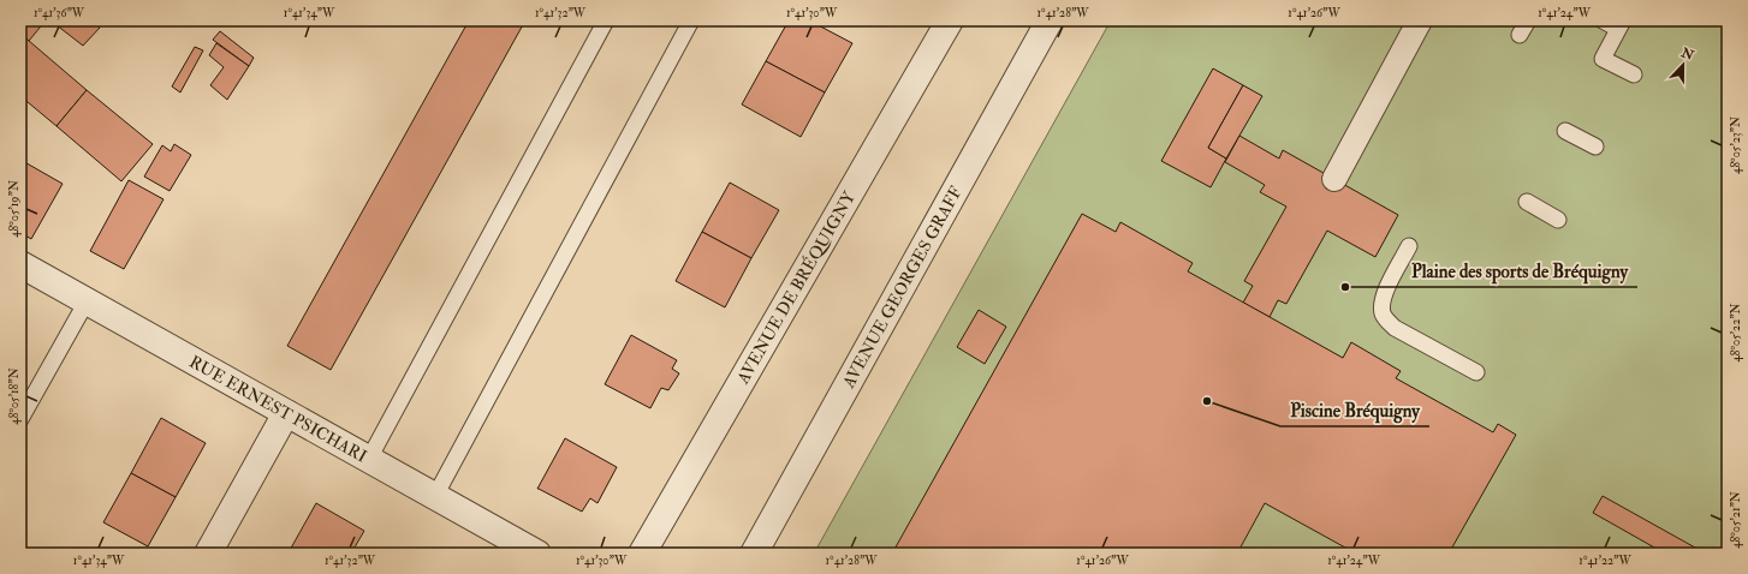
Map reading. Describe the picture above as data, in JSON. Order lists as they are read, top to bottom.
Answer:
{
  "streets": {
    "street": ["AVENUE DE BRÉQUIGNY", "AVENUE GEORGES GRAFF", "RUE ERNEST PSICHARI"]
  },
  "places": ["Plaine des sports de Bréquigny", "Piscine Bréquigny"],
  "north": "top",
  "coordinates": [
    "1°41'36\"W",
    "1°41'34\"W",
    "1°41'32\"W",
    "1°41'30\"W",
    "1°41'28\"W",
    "1°41'26\"W",
    "1°41'24\"W",
    "48°05'23\"N",
    "48°05'19\"N",
    "48°05'22\"N",
    "48°05'18\"N",
    "48°05'21\"N",
    "1°41'22\"W"
  ]
}
